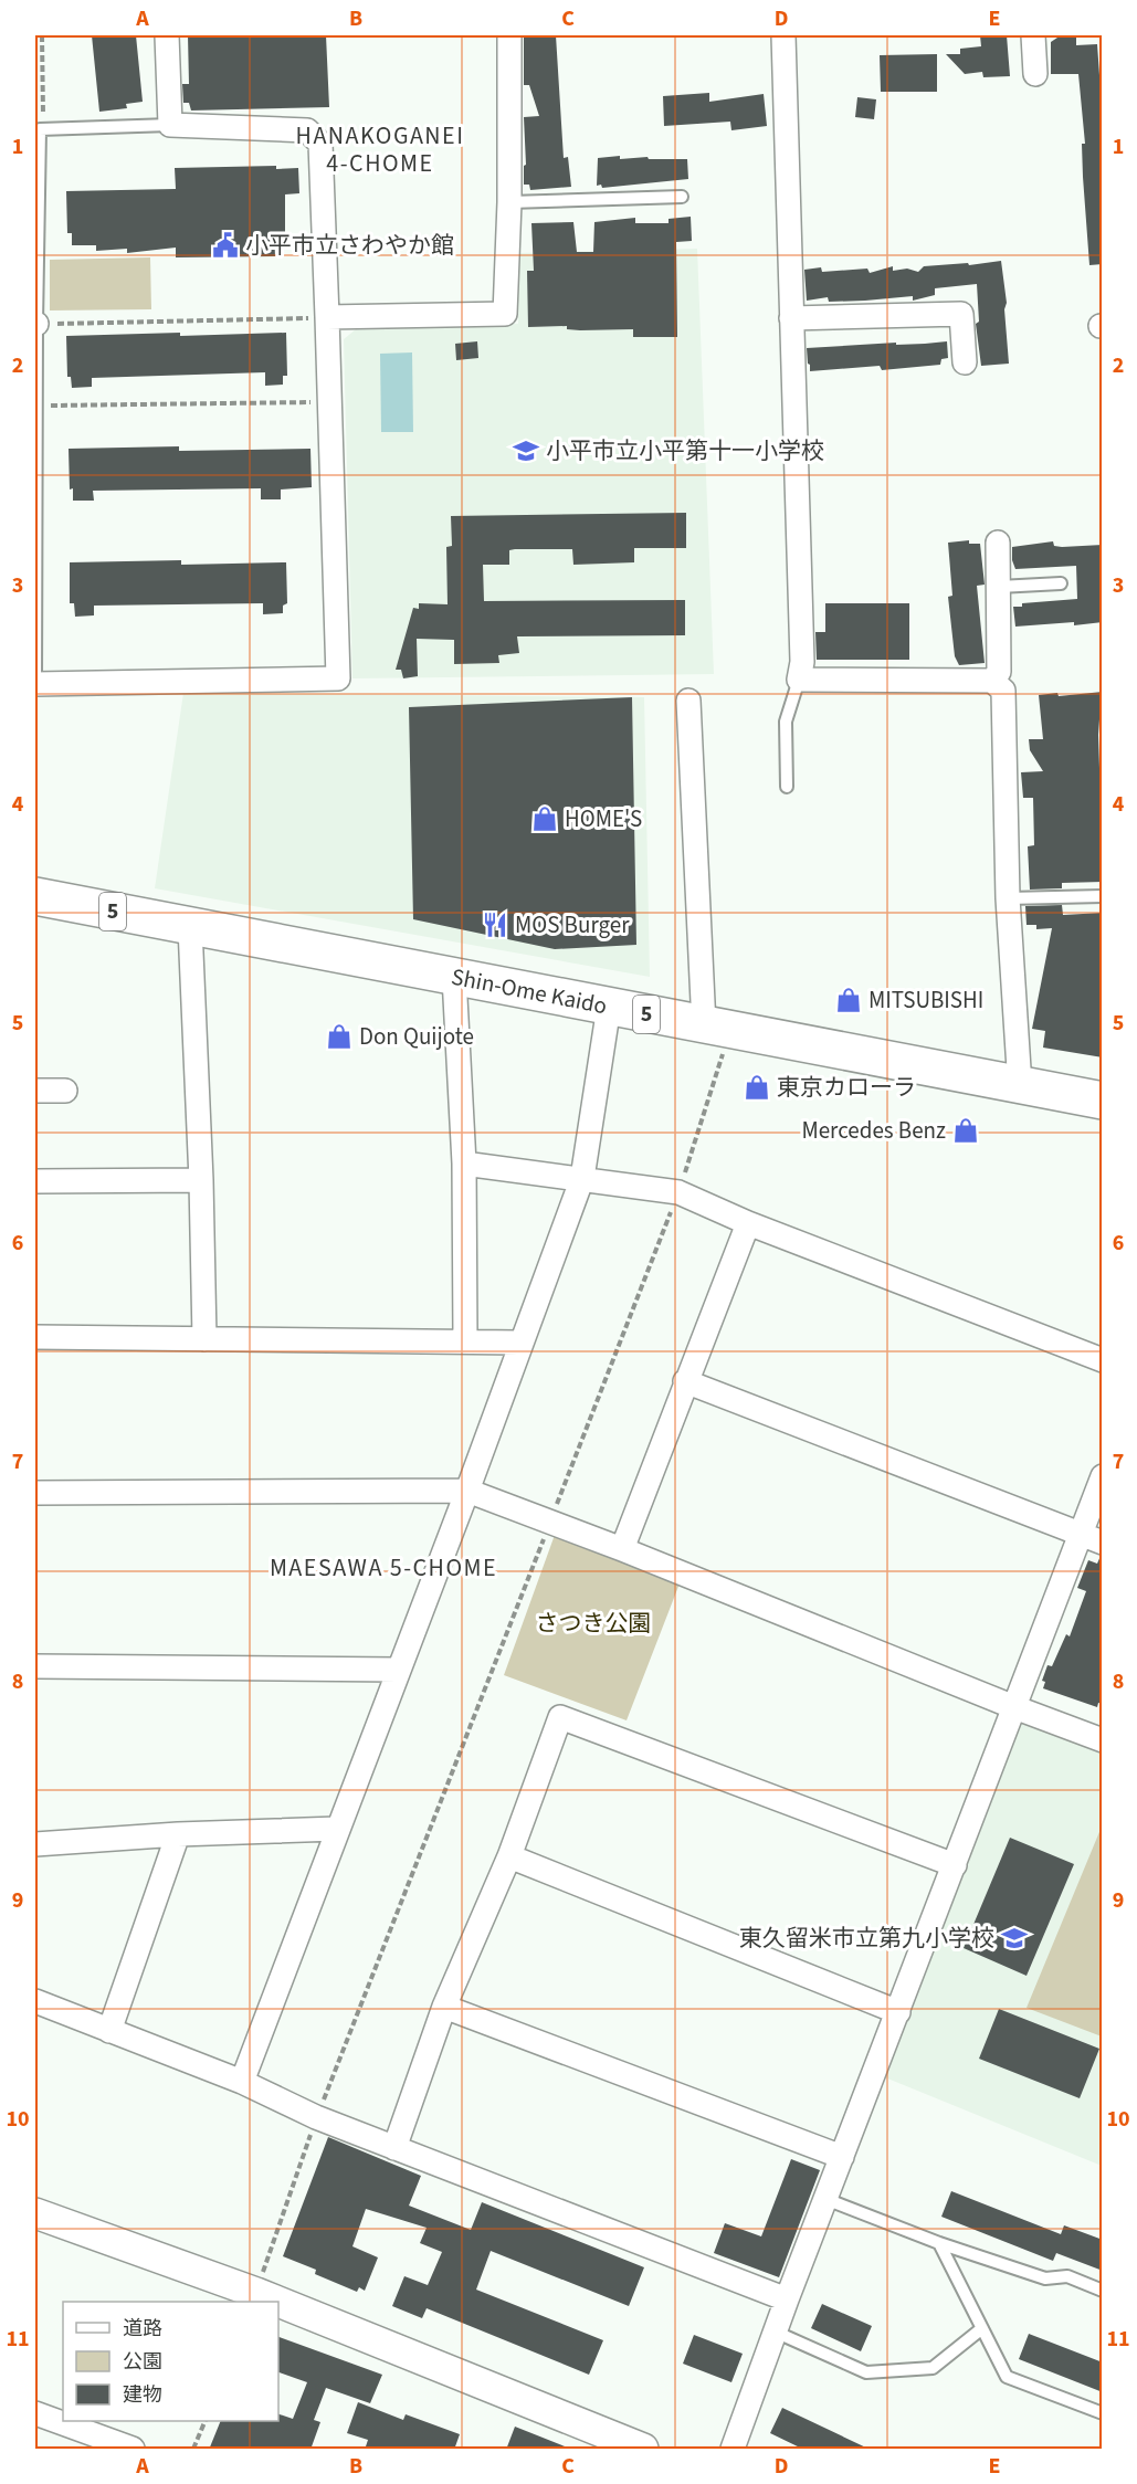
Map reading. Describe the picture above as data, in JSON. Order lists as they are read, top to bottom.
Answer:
{
  "streets": {
    "main road": ["5", "Shin-Ome Kaido"]
  },
  "districts": ["HANAKOGANEI 4-CHOME", "MAESAWA 5-CHOME"],
  "parks": ["さつき公園"],
  "places": {
    "public building": ["小平市立さわやか館"],
    "school or university": ["小平市立小平第十一小学校", "東久留米市立第九小学校"],
    "shop": [
      "HOME'S",
      "MITSUBISHI",
      "Don Quijote",
      "東京カローラ",
      "Mercedes Benz"
    ],
    "restaurant": ["MOS Burger"]
  },
  "legend": ["道路", "公園", "建物"],
  "grid": {
    "columns": [
      "A",
      "B",
      "C",
      "D",
      "E"
    ],
    "rows": [
      "1",
      "2",
      "3",
      "4",
      "5",
      "6",
      "7",
      "8",
      "9",
      "10",
      "11"
    ]
  }
}
